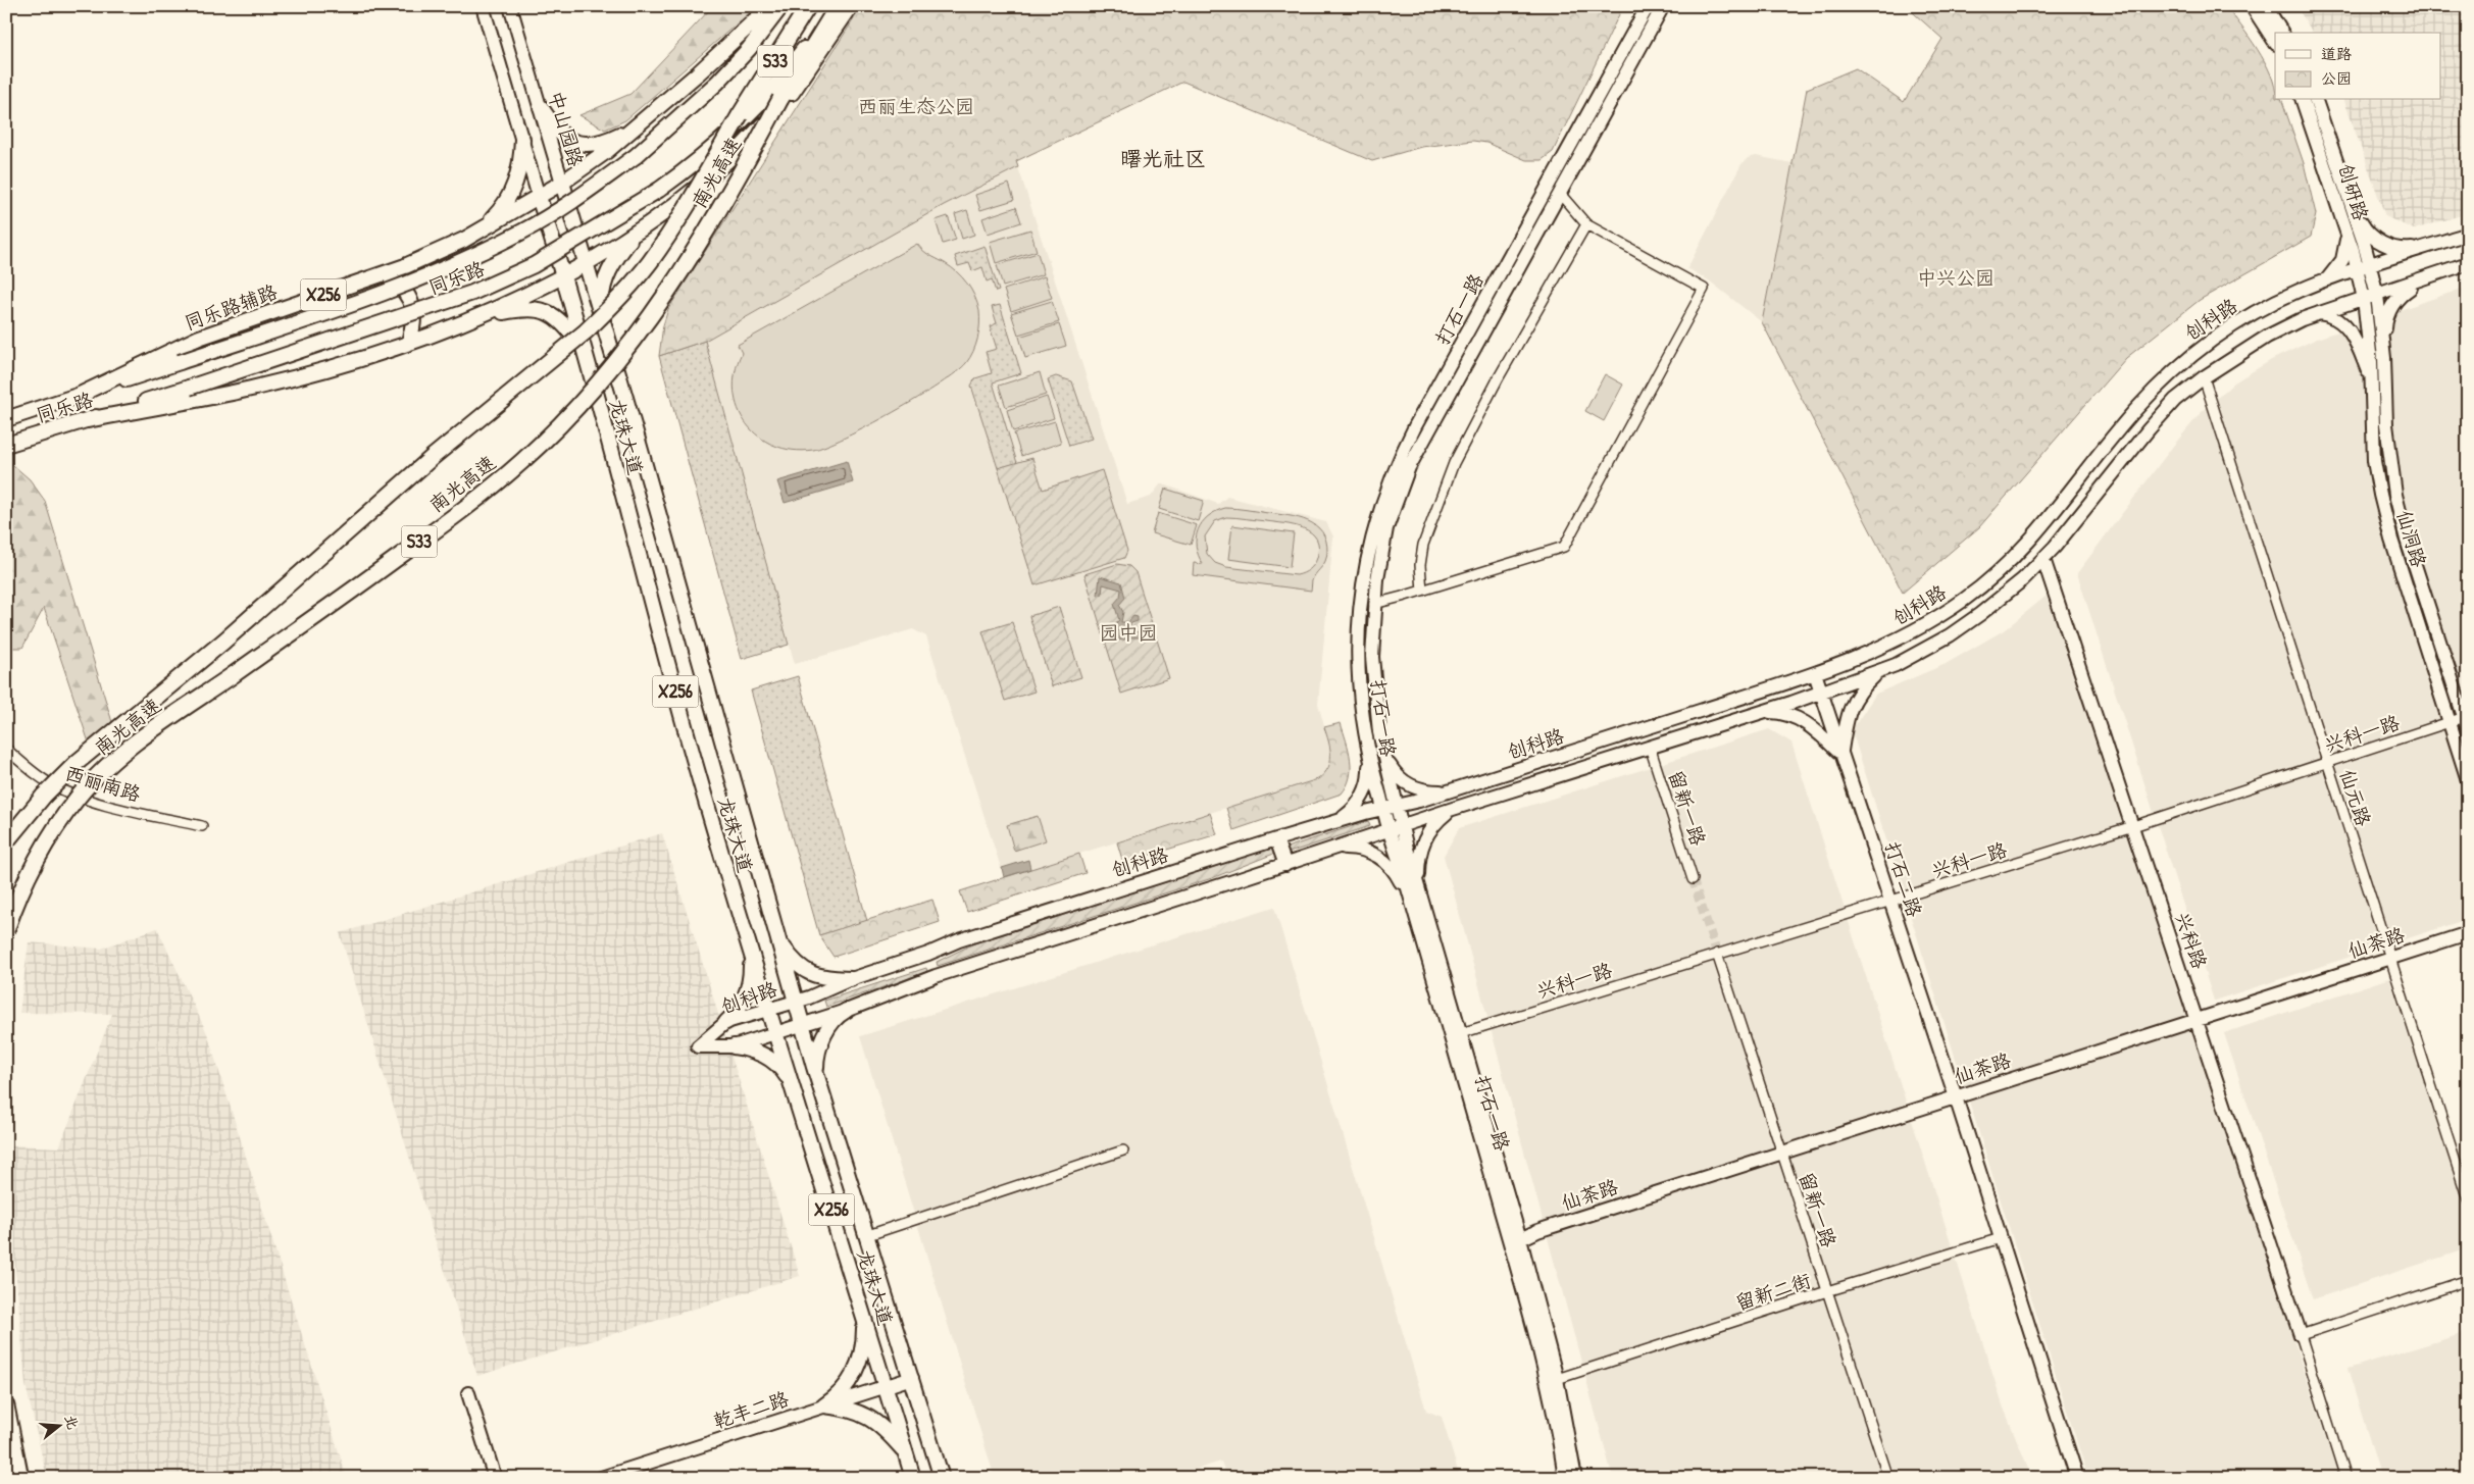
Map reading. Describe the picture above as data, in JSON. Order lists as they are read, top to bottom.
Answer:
{
  "streets": {
    "highway": ["S33", "南光高速"],
    "main road": [
      "中山园路",
      "创研路",
      "同乐路",
      "X256",
      "同乐路辅路",
      "打石一路",
      "创科路",
      "龙珠大道",
      "仙洞路",
      "打石二路",
      "兴科路",
      "仙茶路",
      "乾丰二路"
    ],
    "street": [
      "兴科一路",
      "西丽南路",
      "仙元路",
      "留新一路",
      "留新二街"
    ]
  },
  "crossings": [
    ["中山园路", "同乐路辅路"],
    ["中山园路", "龙珠大道"],
    ["南光高速", "同乐路"],
    ["创研路", "创科路"],
    ["创研路", "仙洞路"],
    ["同乐路", "X256"],
    ["同乐路", "同乐路辅路"],
    ["X256", "龙珠大道"],
    ["同乐路辅路", "龙珠大道"],
    ["打石一路", "创科路"],
    ["打石一路", "兴科一路"],
    ["打石一路", "仙茶路"],
    ["打石一路", "留新二街"],
    ["创科路", "龙珠大道"],
    ["创科路", "仙洞路"],
    ["创科路", "仙元路"],
    ["创科路", "留新一路"],
    ["创科路", "打石二路"],
    ["创科路", "兴科路"],
    ["龙珠大道", "乾丰二路"],
    ["仙洞路", "兴科一路"],
    ["兴科一路", "仙元路"],
    ["兴科一路", "留新一路"],
    ["兴科一路", "打石二路"],
    ["兴科一路", "兴科路"],
    ["仙元路", "仙茶路"],
    ["留新一路", "仙茶路"],
    ["留新一路", "留新二街"],
    ["打石二路", "仙茶路"],
    ["打石二路", "留新二街"],
    ["兴科路", "仙茶路"]
  ],
  "districts": ["曙光社区"],
  "parks": ["西丽生态公园", "中兴公园", "园中园"],
  "legend": ["道路", "公园"],
  "north": "right"
}
